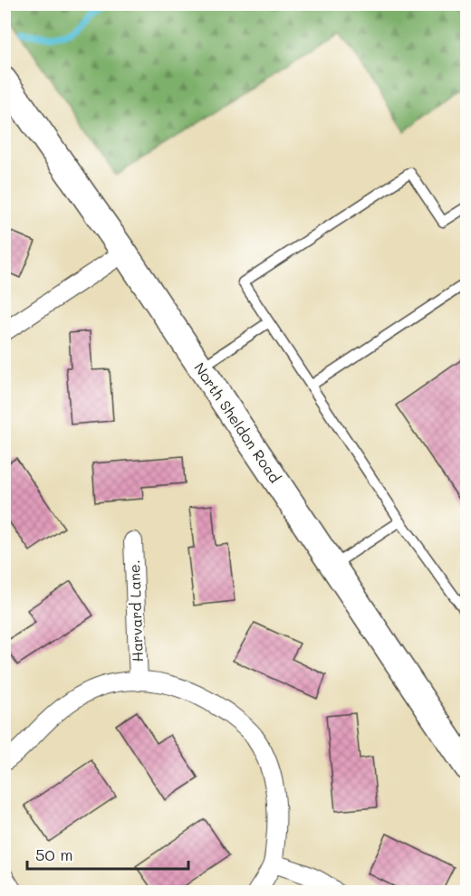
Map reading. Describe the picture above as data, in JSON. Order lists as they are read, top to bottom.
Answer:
{
  "streets": {
    "street": ["North Sheldon Road", "Harvard Lane."]
  },
  "scale_bar": "50 m"
}
